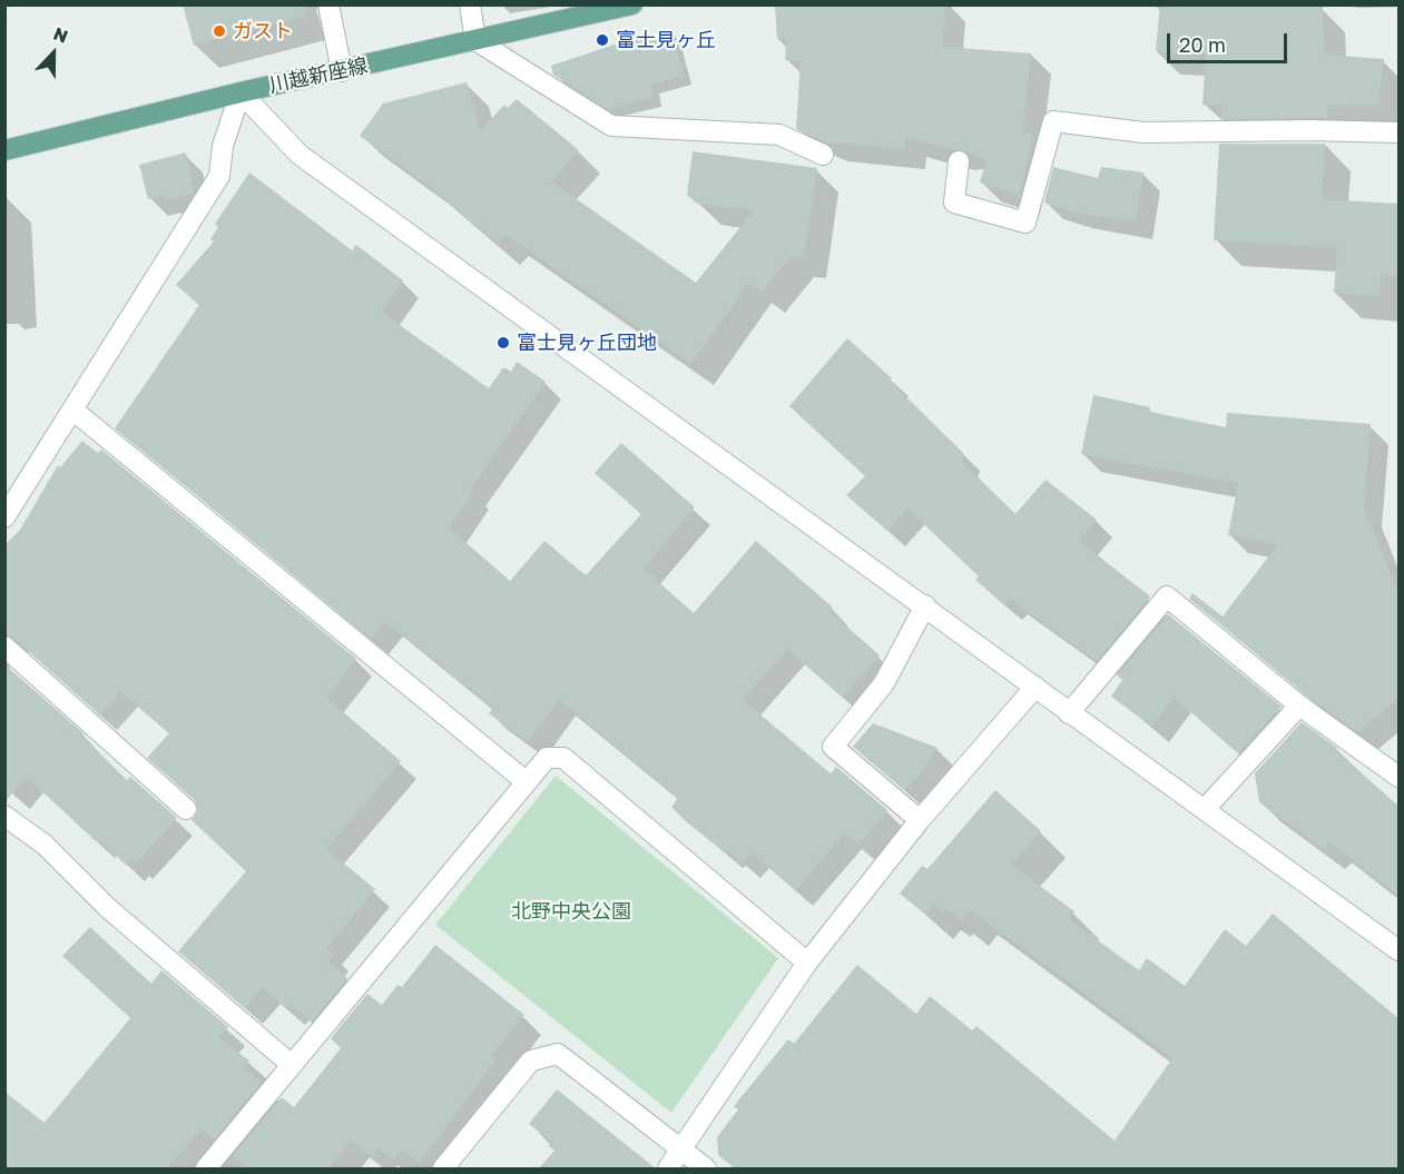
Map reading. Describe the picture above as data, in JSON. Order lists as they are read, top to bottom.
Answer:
{
  "streets": {
    "main road": ["川越新座線"]
  },
  "parks": ["北野中央公園"],
  "places": ["ガスト", "富士見ヶ丘", "富士見ヶ丘団地"],
  "scale_bar": "20 m",
  "north": "top"
}
